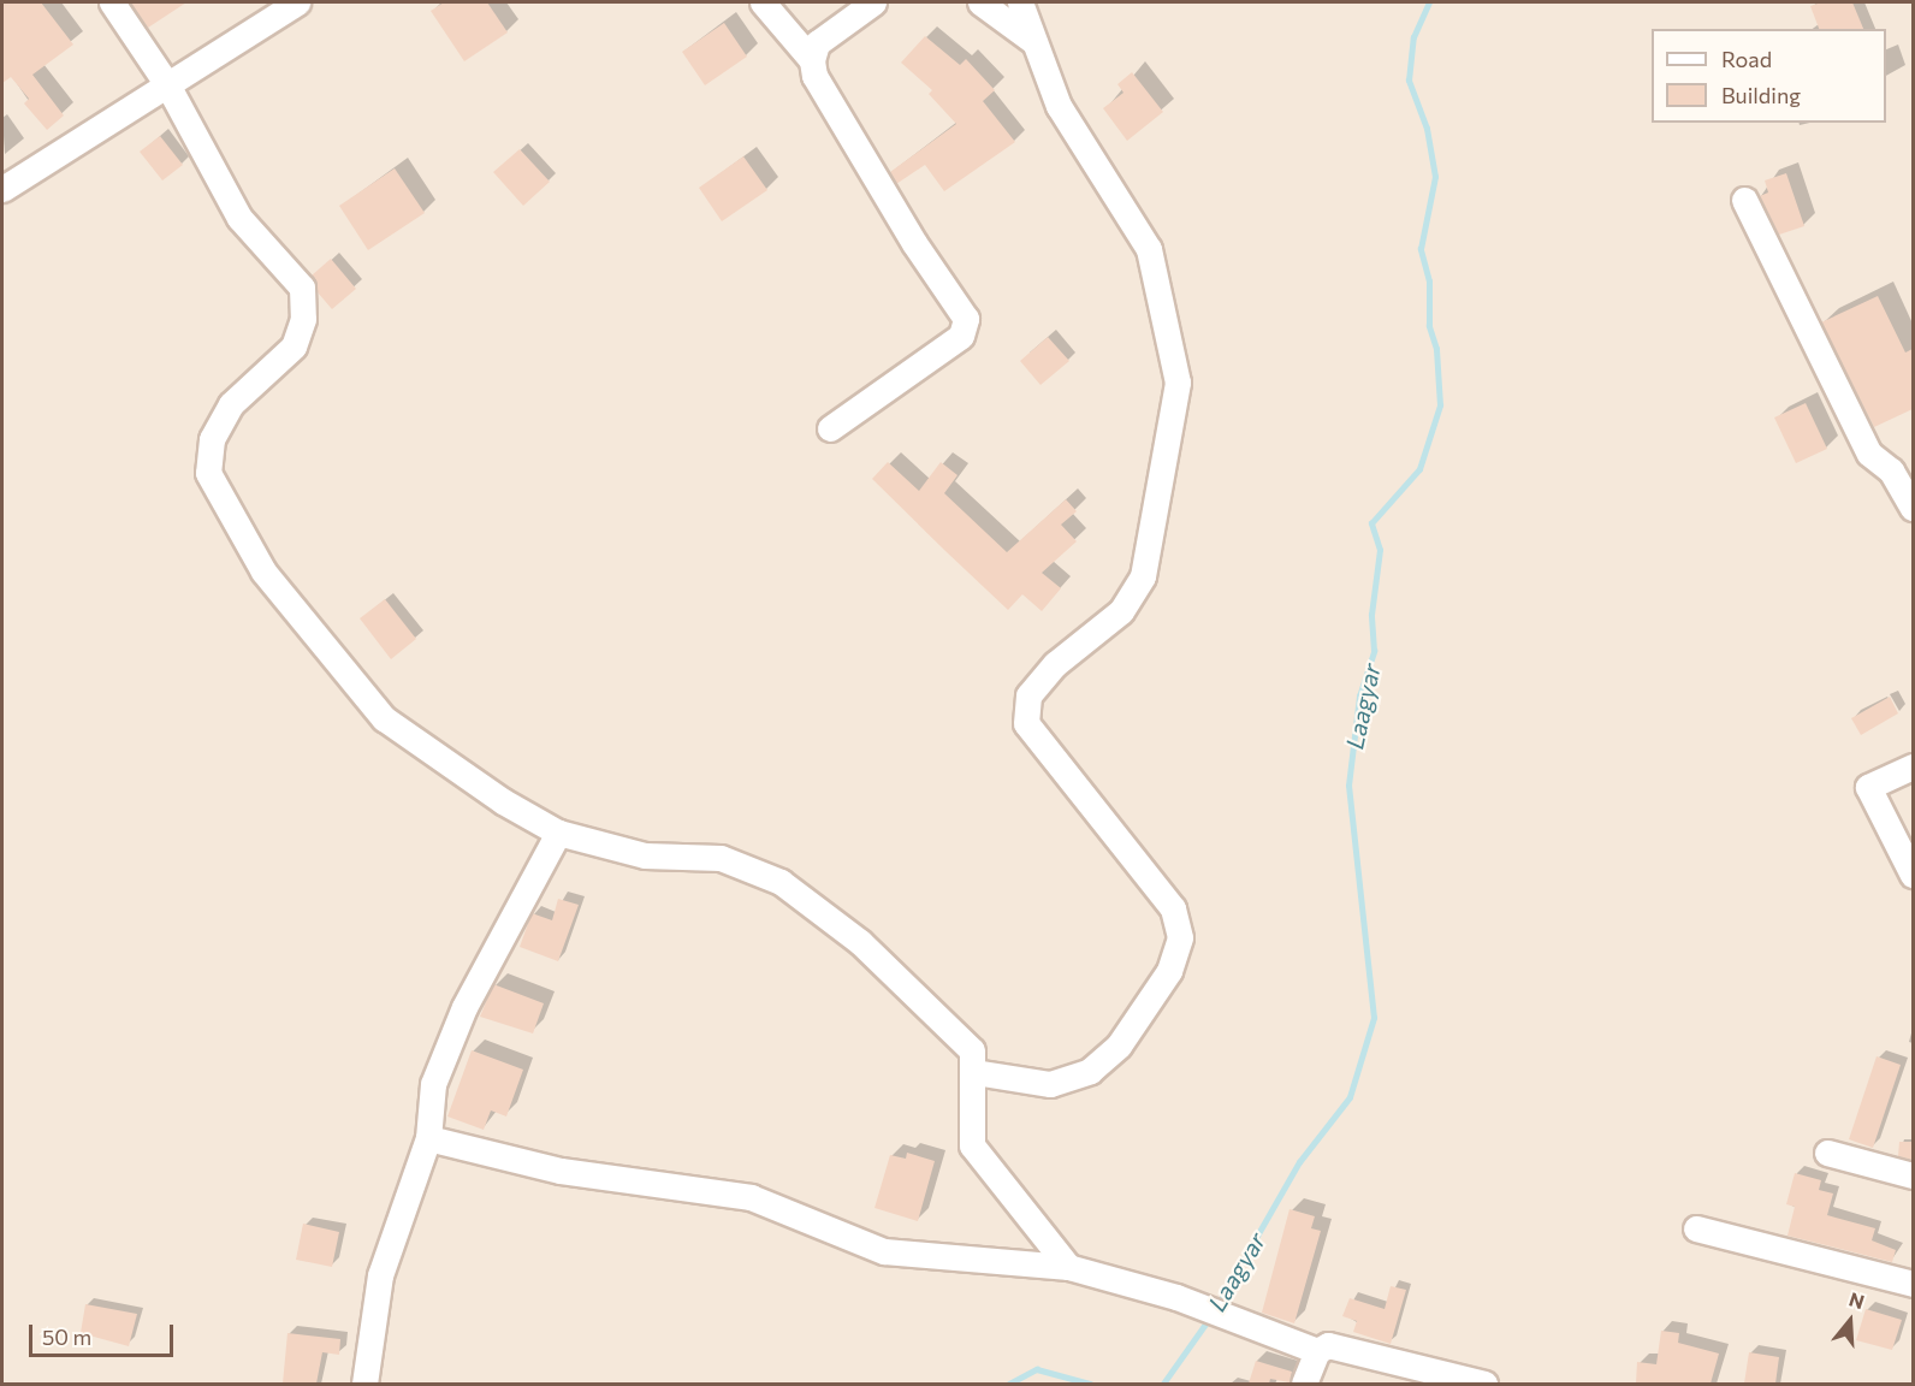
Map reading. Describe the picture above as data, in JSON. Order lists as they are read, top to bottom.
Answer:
{
  "water": ["Laagyar"],
  "legend": ["Road", "Building"],
  "scale_bar": "50 m",
  "north": "top"
}
